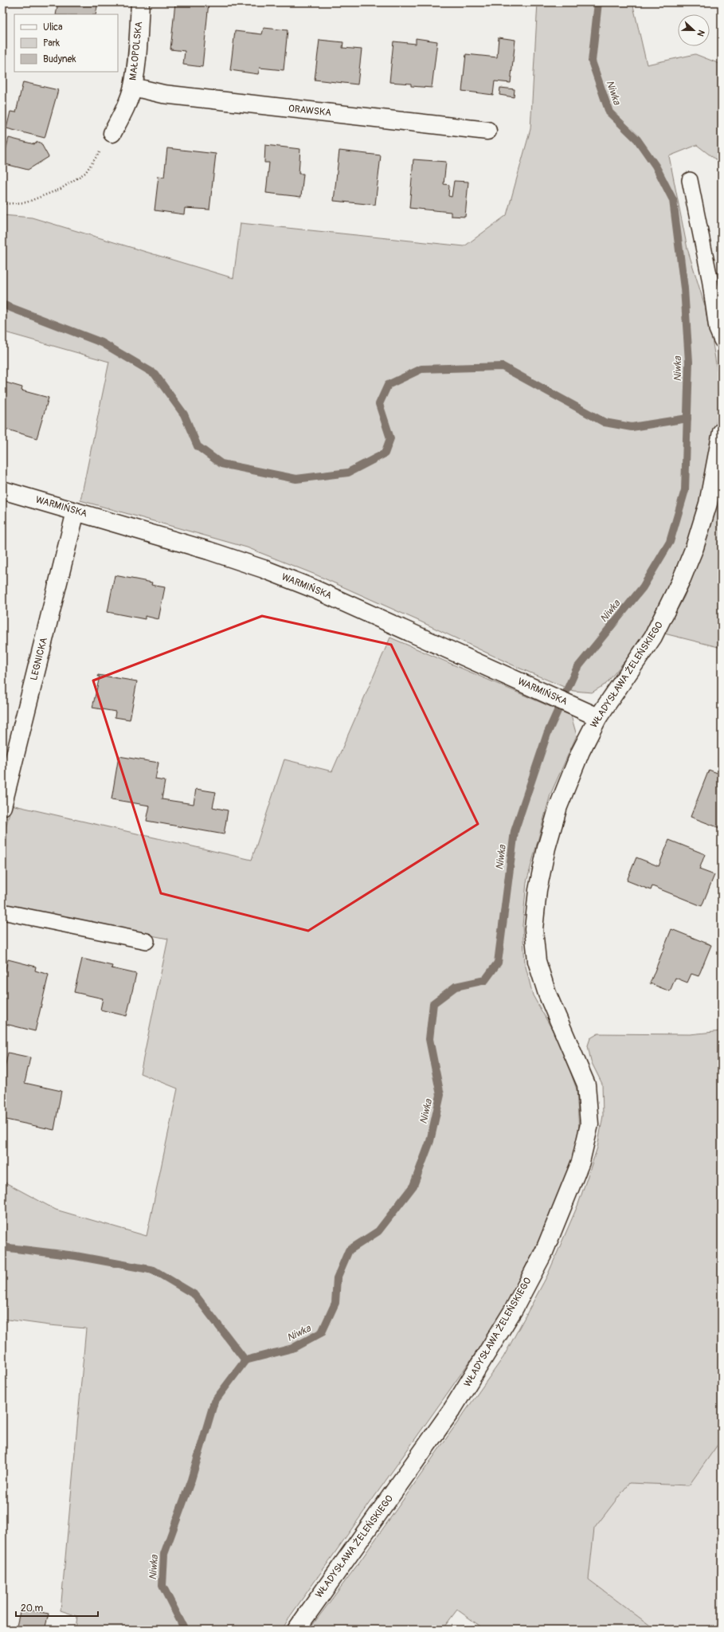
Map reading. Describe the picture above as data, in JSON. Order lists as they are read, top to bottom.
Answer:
{
  "streets": {
    "street": [
      "MAŁOPOLSKA",
      "ORAWSKA",
      "WARMIŃSKA",
      "LEGNICKA",
      "WŁADYSŁAWA ŻELEŃSKIEGO"
    ]
  },
  "crossings": [
    ["MAŁOPOLSKA", "ORAWSKA"],
    ["WARMIŃSKA", "LEGNICKA"],
    ["WARMIŃSKA", "WŁADYSŁAWA ŻELEŃSKIEGO"]
  ],
  "water": ["Niwka"],
  "legend": ["Ulica", "Park", "Budynek"],
  "scale_bar": "20 m",
  "north": "right"
}
